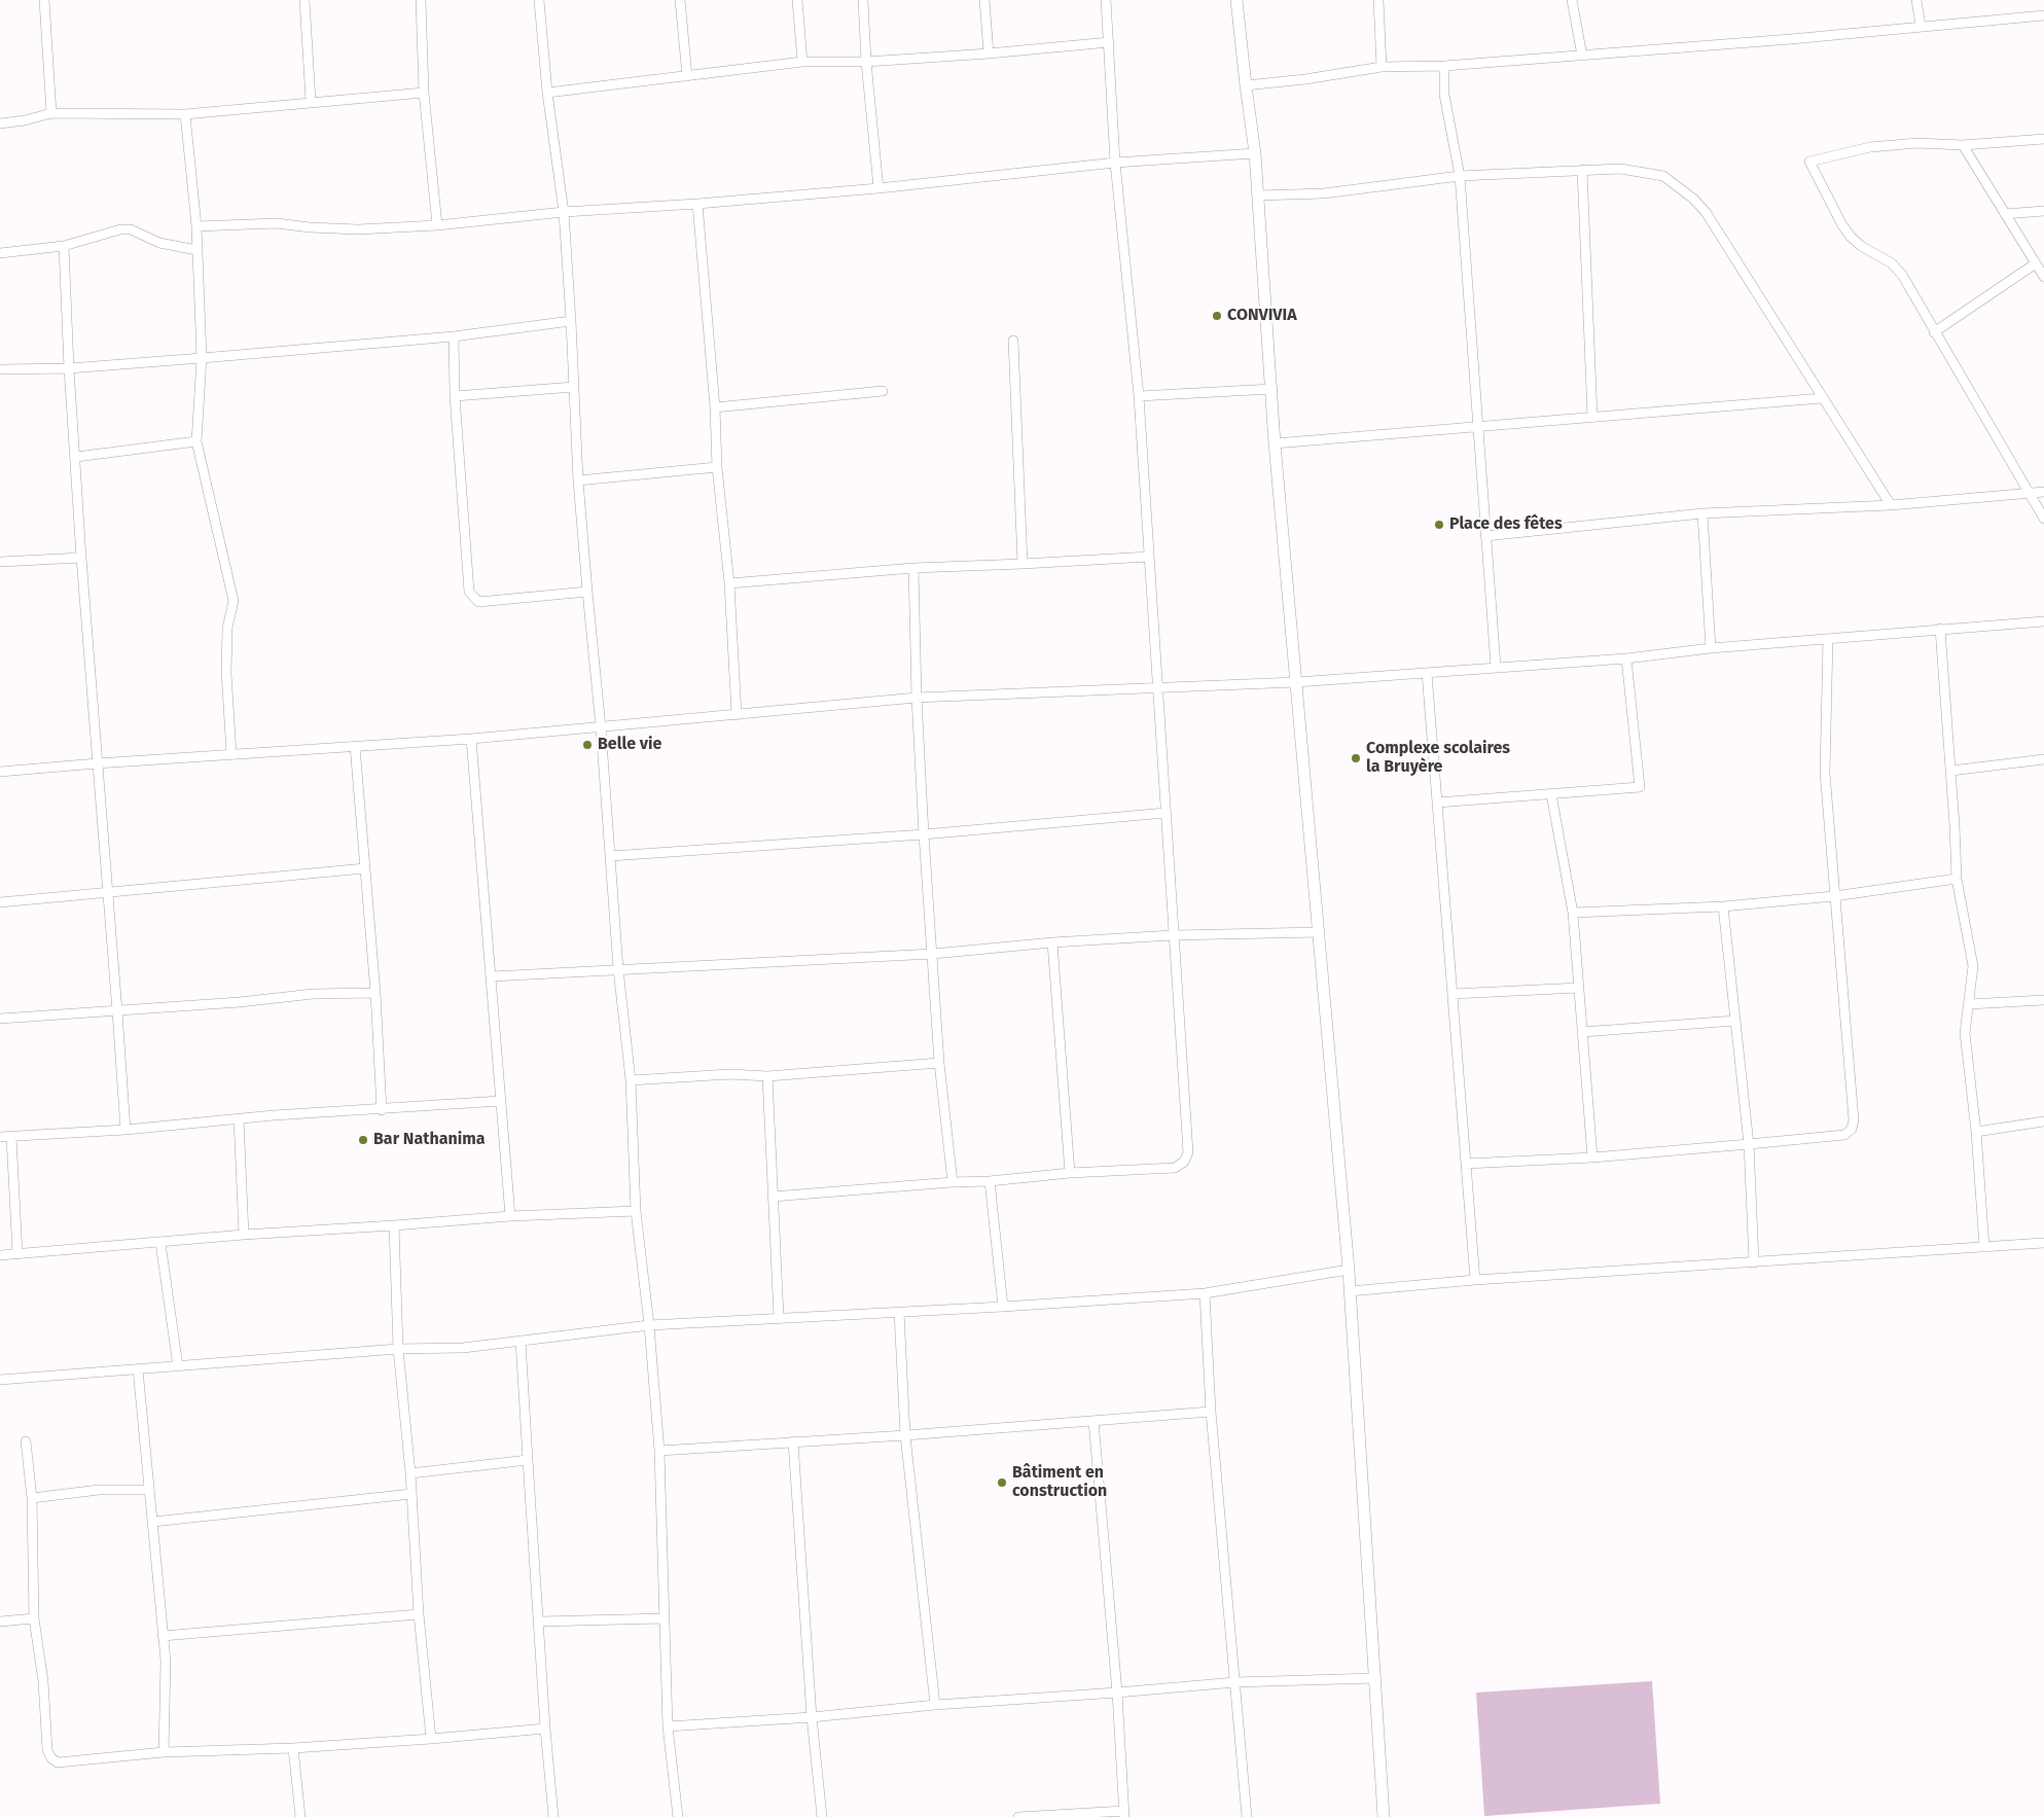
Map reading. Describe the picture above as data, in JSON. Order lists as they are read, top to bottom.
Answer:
{
  "places": [
    "CONVIVIA",
    "Place des fêtes",
    "Belle vie",
    "Complexe scolaires la Bruyère",
    "Bar Nathanima",
    "Bâtiment en construction"
  ]
}
